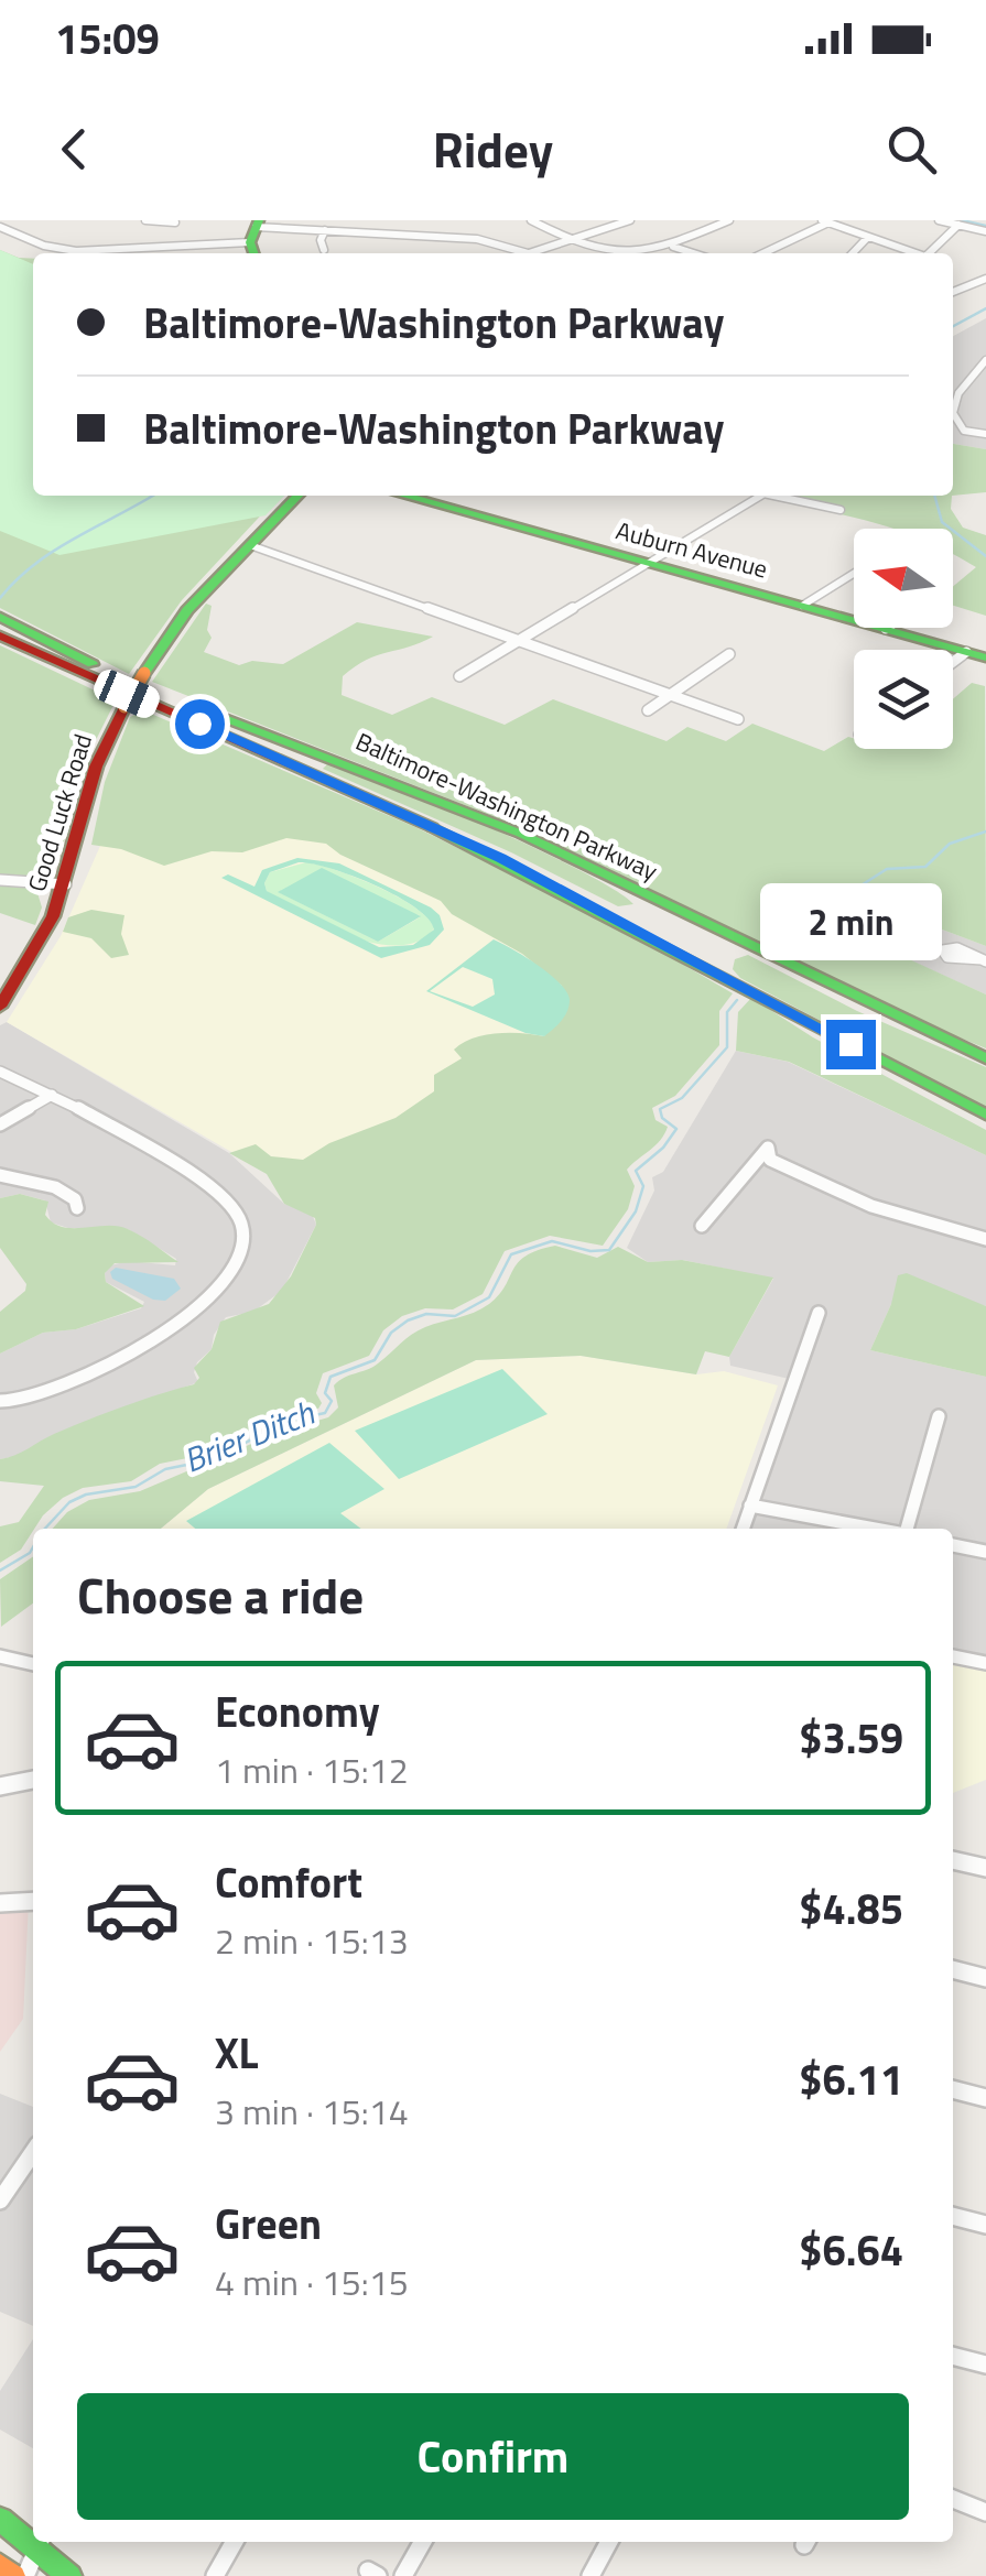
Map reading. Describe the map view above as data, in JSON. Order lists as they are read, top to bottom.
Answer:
{
  "streets": {
    "main road": ["Auburn Avenue", "Baltimore-Washington Parkway", "Good Luck Road"]
  },
  "water": ["Brier Ditch"],
  "north": "left",
  "page": {
    "status": "15:09",
    "header": "Ridey",
    "banner": ["Baltimore-Washington Parkway", "Baltimore-Washington Parkway"],
    "bubble": "2 min",
    "heading": "Choose a ride",
    "list": [
      {
        "name": "Economy",
        "note": "1 min · 15:12",
        "value": "$3.59"
      },
      {
        "name": "Comfort",
        "note": "2 min · 15:13",
        "value": "$4.85"
      },
      {
        "name": "XL",
        "note": "3 min · 15:14",
        "value": "$6.11"
      },
      {
        "name": "Green",
        "note": "4 min · 15:15",
        "value": "$6.64"
      }
    ],
    "buttons": "Confirm"
  }
}
